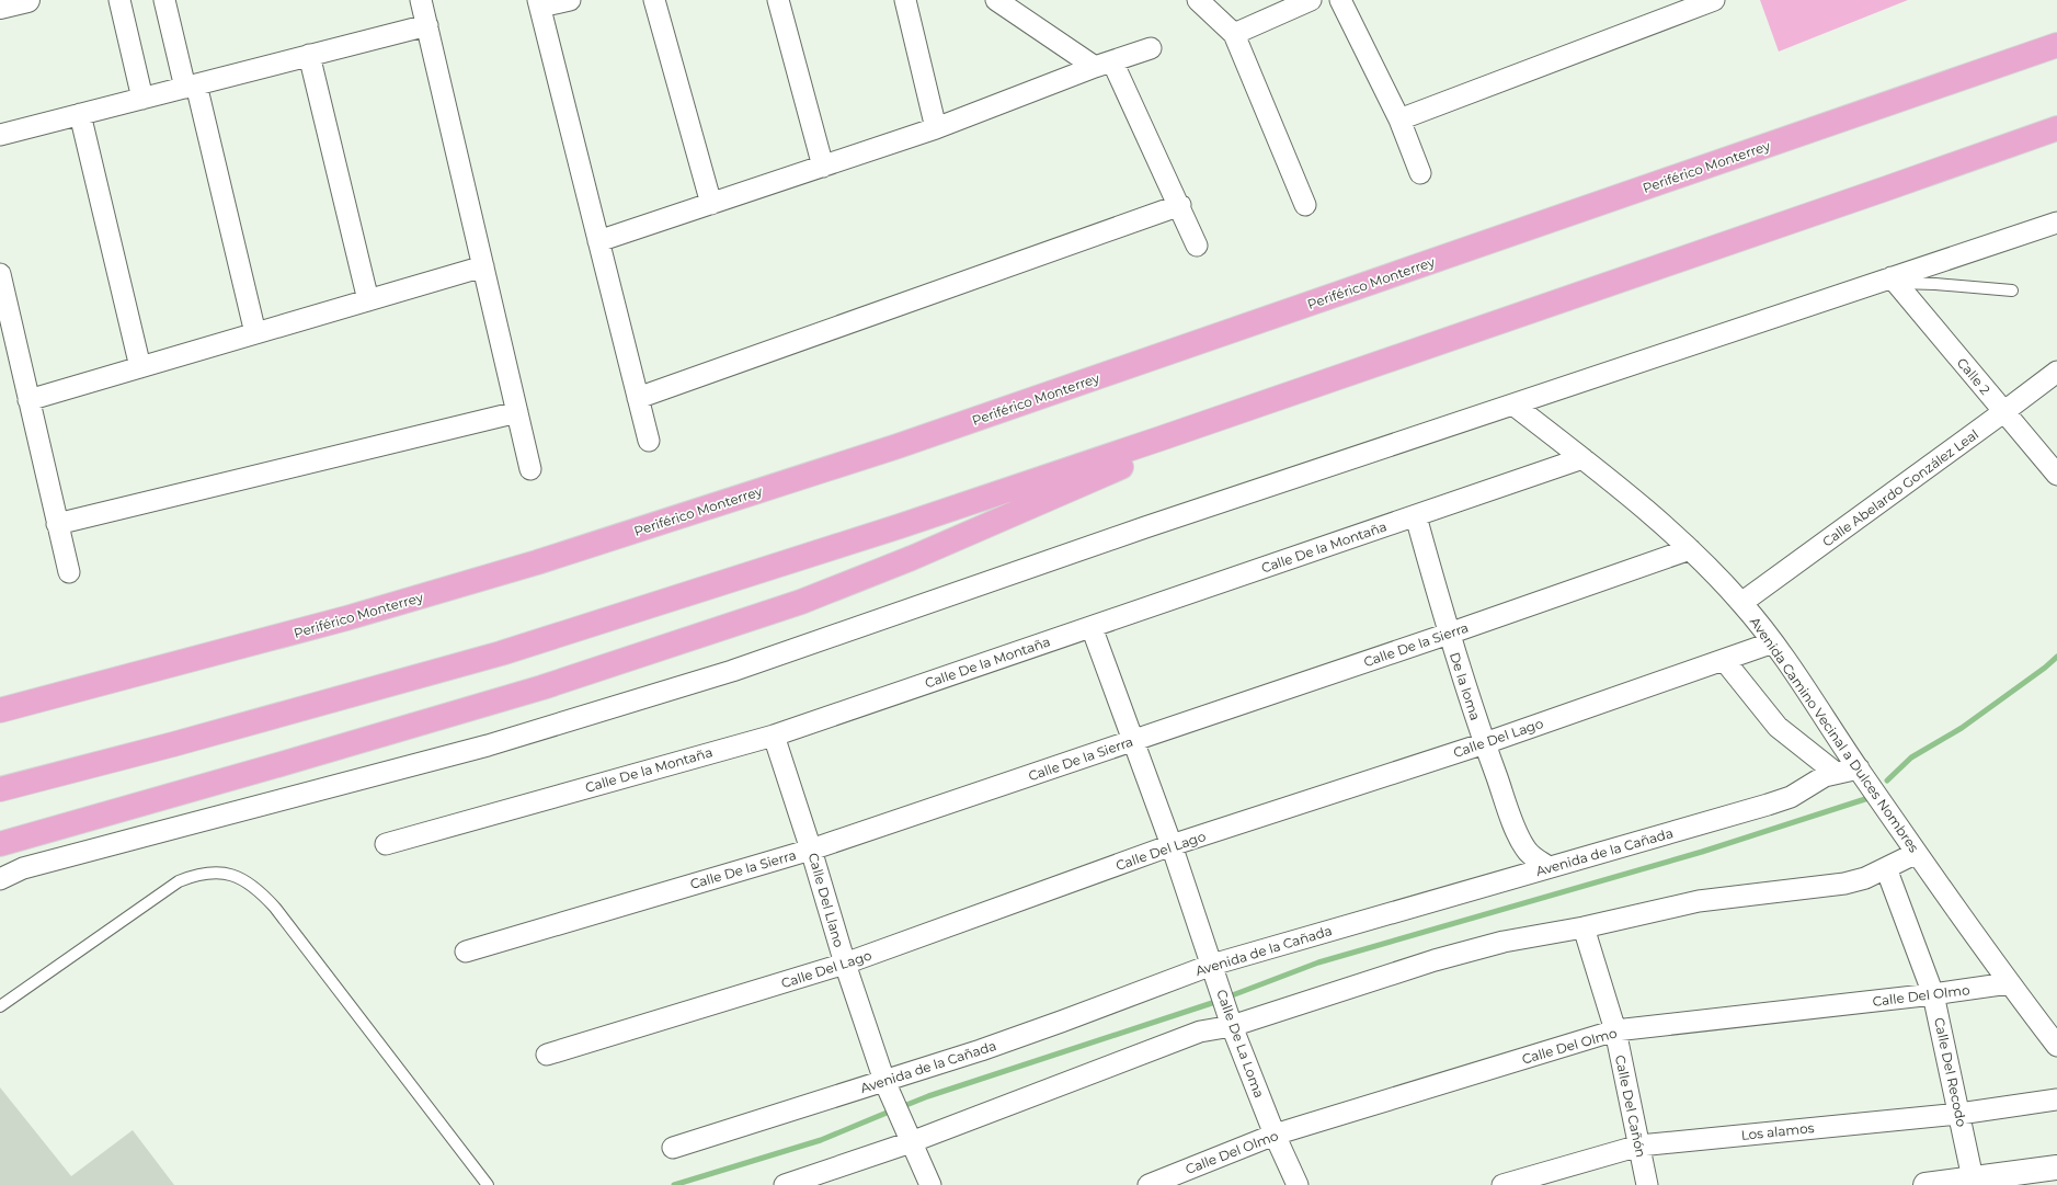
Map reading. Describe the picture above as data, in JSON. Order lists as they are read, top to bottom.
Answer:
{
  "streets": {
    "highway": ["Periférico Monterrey"],
    "street": [
      "Calle 2",
      "Calle Abelardo González Leal",
      "Calle De la Montaña",
      "Calle De la Sierra",
      "De la loma",
      "Avenida Camino Vecinal a Dulces Nombres",
      "Calle Del Lago",
      "Avenida de la Cañada",
      "Calle Del Llano",
      "Calle Del Olmo",
      "Calle De La Loma",
      "Calle Del Recodo",
      "Calle Del Cañón",
      "Los alamos"
    ]
  },
  "crossings": [
    ["Calle 2", "Calle Abelardo González Leal"],
    ["Calle Abelardo González Leal", "Avenida Camino Vecinal a Dulces Nombres"],
    ["Calle De la Montaña", "De la loma"],
    ["Calle De la Montaña", "Avenida Camino Vecinal a Dulces Nombres"],
    ["Calle De la Montaña", "Calle Del Llano"],
    ["Calle De la Montaña", "Calle De La Loma"],
    ["Calle De la Sierra", "De la loma"],
    ["Calle De la Sierra", "Avenida Camino Vecinal a Dulces Nombres"],
    ["Calle De la Sierra", "Calle Del Llano"],
    ["Calle De la Sierra", "Calle De La Loma"],
    ["De la loma", "Calle Del Lago"],
    ["De la loma", "Avenida de la Cañada"],
    ["Avenida Camino Vecinal a Dulces Nombres", "Calle Del Lago"],
    ["Avenida Camino Vecinal a Dulces Nombres", "Avenida de la Cañada"],
    ["Avenida Camino Vecinal a Dulces Nombres", "Calle Del Olmo"],
    ["Calle Del Lago", "Calle Del Llano"],
    ["Calle Del Lago", "Calle De La Loma"],
    ["Avenida de la Cañada", "Calle Del Llano"],
    ["Avenida de la Cañada", "Calle De La Loma"],
    ["Calle Del Olmo", "Calle De La Loma"],
    ["Calle Del Olmo", "Calle Del Recodo"],
    ["Calle Del Olmo", "Calle Del Cañón"],
    ["Calle Del Recodo", "Los alamos"],
    ["Calle Del Cañón", "Los alamos"]
  ]
}
